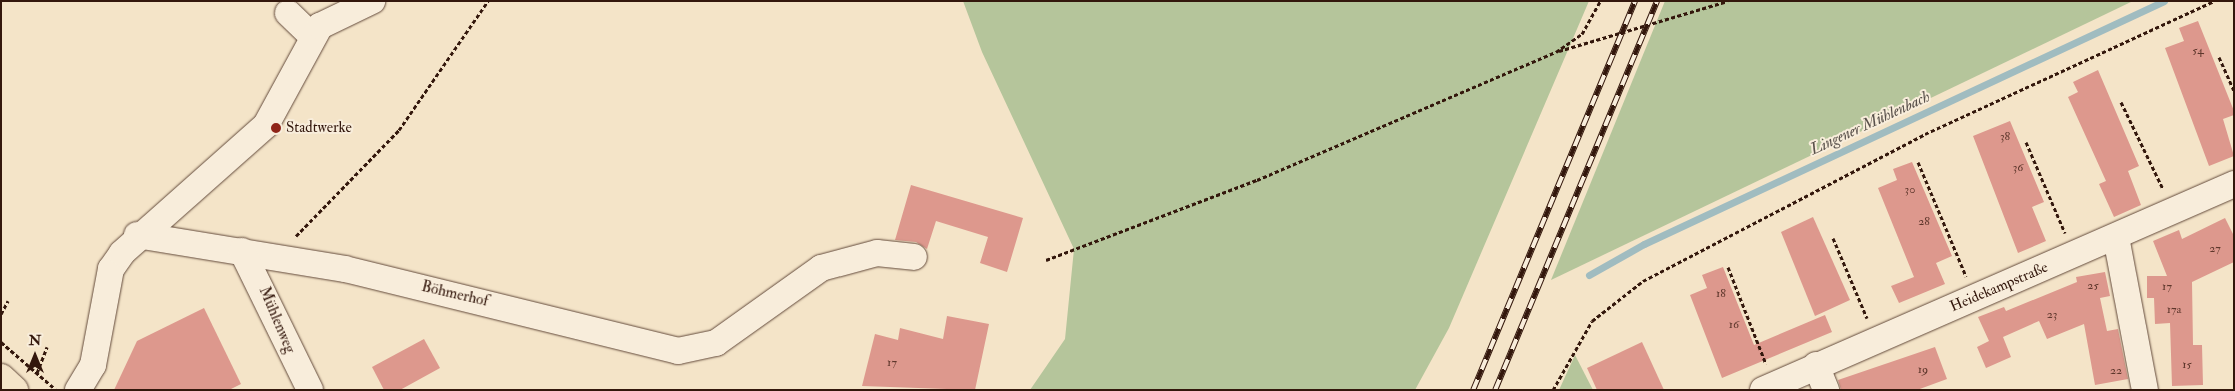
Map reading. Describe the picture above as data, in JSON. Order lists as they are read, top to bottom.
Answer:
{
  "streets": {
    "street": ["Heidekampstraße", "Böhmerhof", "Mühlenweg"]
  },
  "crossings": [
    ["Böhmerhof", "Mühlenweg"]
  ],
  "water": ["Lingener Mühlenbach"],
  "places": ["Stadtwerke"],
  "house_numbers": [
    "54",
    "38",
    "36",
    "30",
    "28",
    "27",
    "25",
    "17",
    "18",
    "17a",
    "23",
    "16",
    "17",
    "15",
    "19",
    "22"
  ],
  "north": "top"
}
